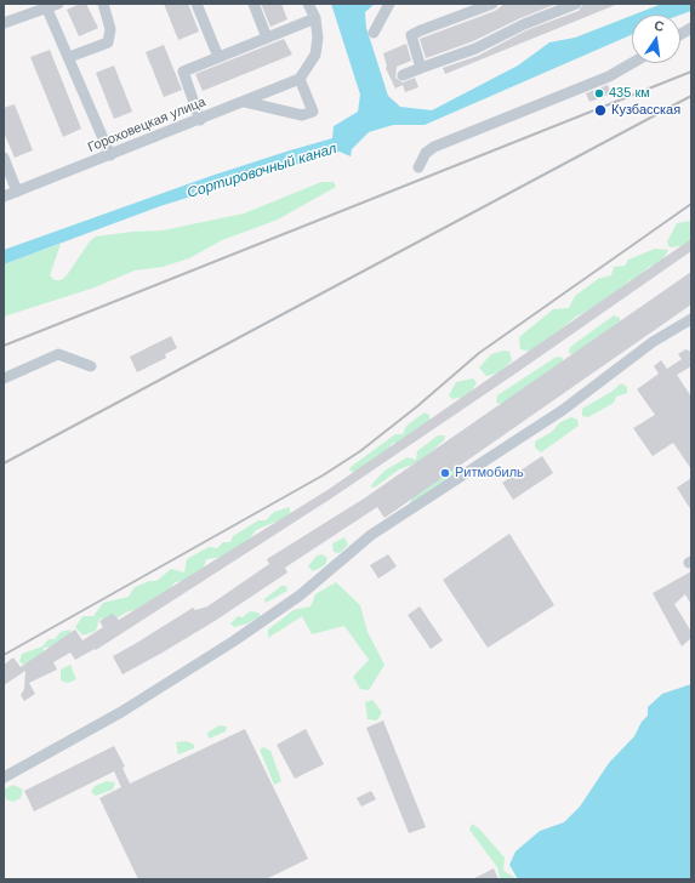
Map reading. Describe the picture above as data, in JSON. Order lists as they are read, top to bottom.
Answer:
{
  "streets": {
    "street": ["Гороховецкая улица"]
  },
  "water": ["Сортировочный канал"],
  "places": ["435 км", "Кузбасская", "Ритмобиль"],
  "north": "top"
}
